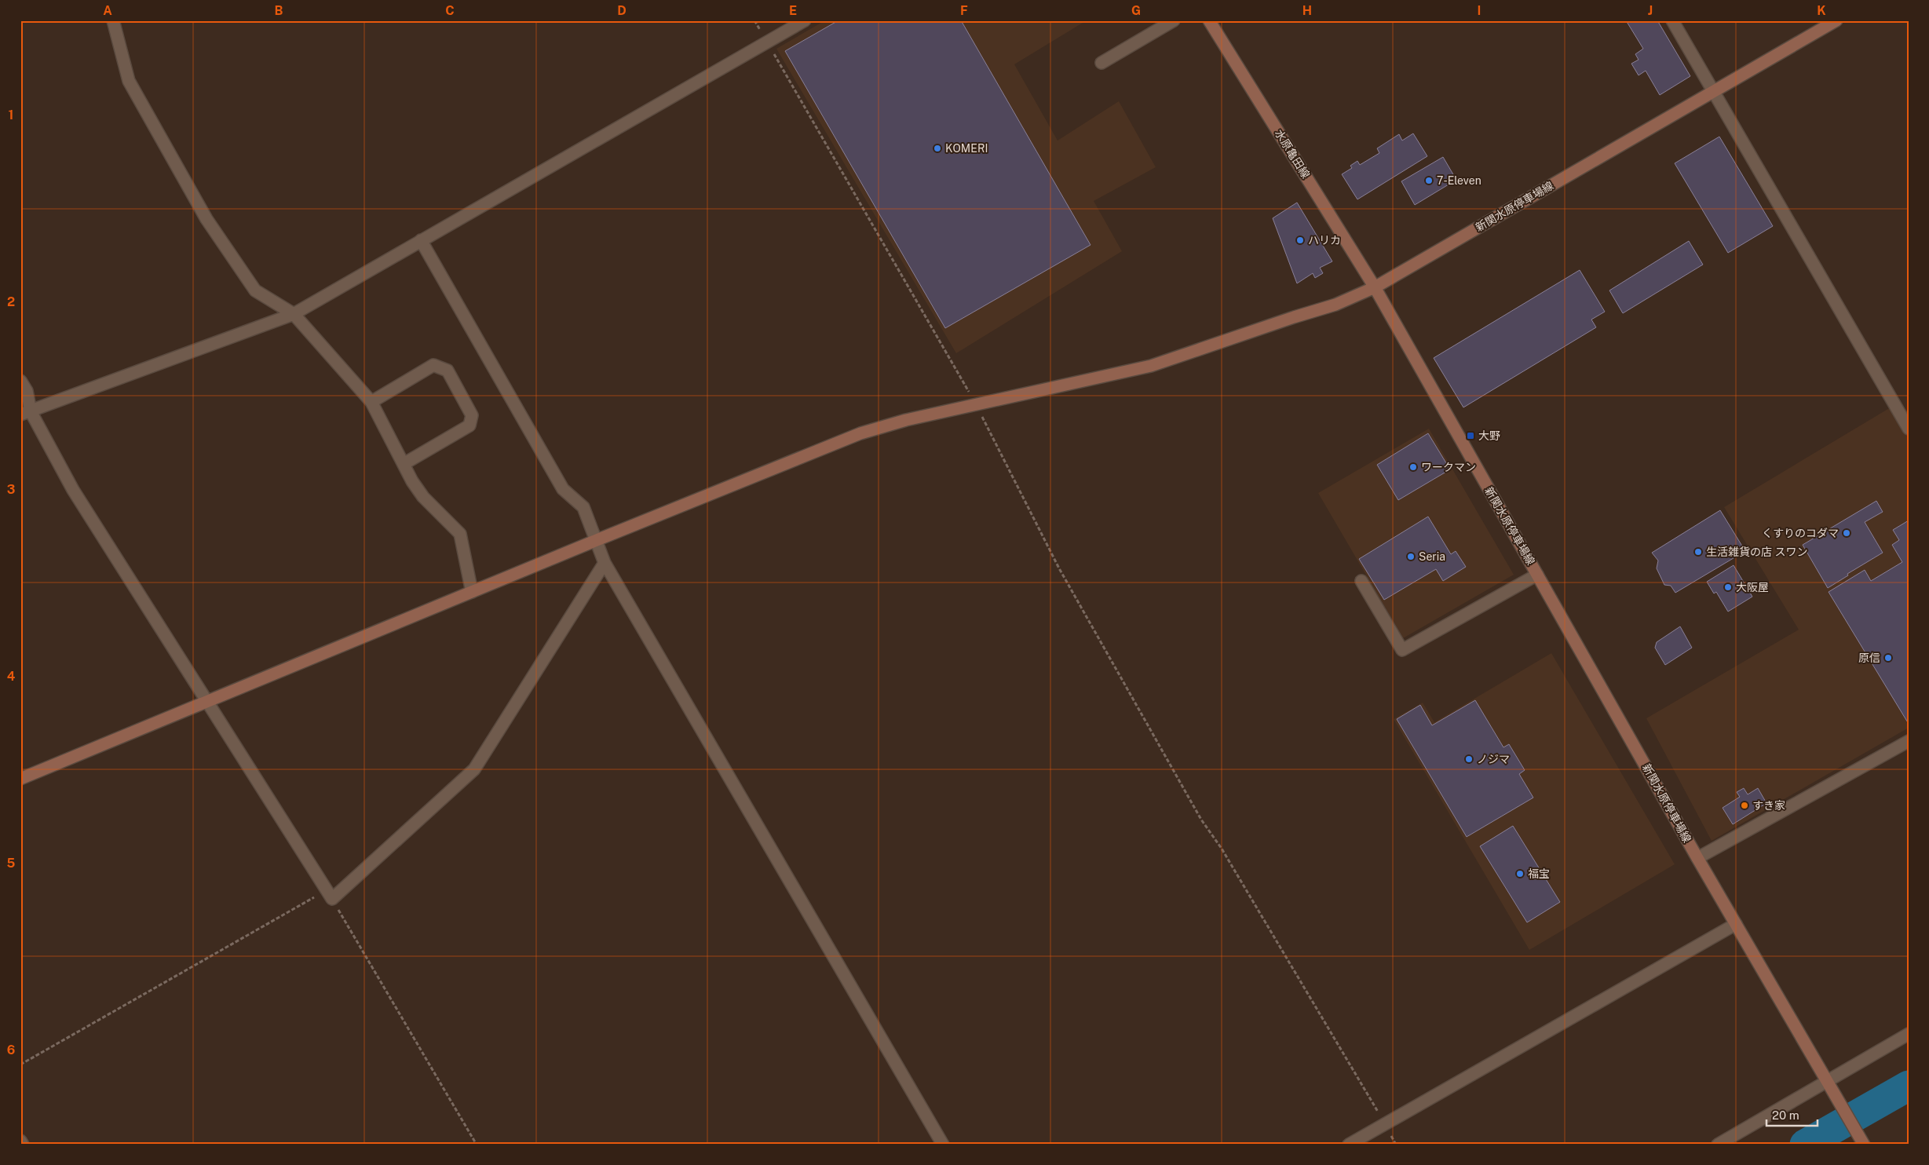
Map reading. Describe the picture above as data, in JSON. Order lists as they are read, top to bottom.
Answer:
{
  "streets": {
    "main road": ["水原亀田線", "新関水原停車場線"]
  },
  "crossings": [
    ["水原亀田線", "新関水原停車場線"]
  ],
  "places": {
    "other": [
      "KOMERI",
      "7-Eleven",
      "ハリカ",
      "ワークマン",
      "くすりのコダマ",
      "生活雑貨の店 スワン",
      "Seria",
      "大阪屋",
      "原信",
      "ノジマ",
      "すき家",
      "福宝"
    ],
    "transit": ["大野"]
  },
  "scale_bar": "20 m",
  "grid": {
    "columns": [
      "A",
      "B",
      "C",
      "D",
      "E",
      "F",
      "G",
      "H",
      "I",
      "J",
      "K"
    ],
    "rows": [
      "1",
      "2",
      "3",
      "4",
      "5",
      "6"
    ]
  }
}
